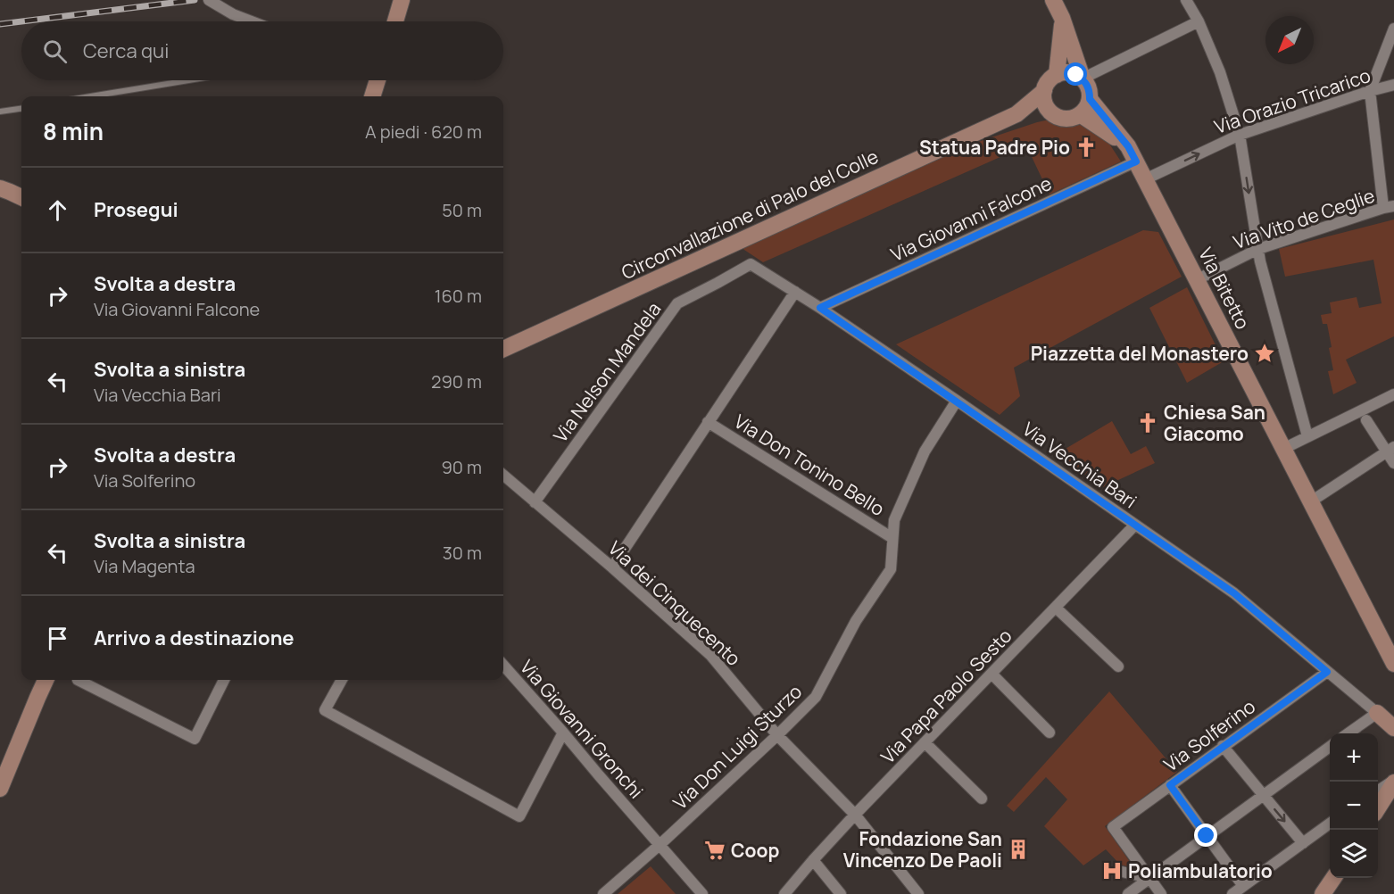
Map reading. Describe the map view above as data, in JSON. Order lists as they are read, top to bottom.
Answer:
{
  "streets": {
    "street": [
      "Via Orazio Tricarico",
      "Circonvallazione di Palo del Colle",
      "Via Giovanni Falcone",
      "Via Vito de Ceglie",
      "Via Bitetto",
      "Via Nelson Mandela",
      "Via Don Tonino Bello",
      "Via Vecchia Bari",
      "Via dei Cinquecento",
      "Via Papa Paolo Sesto",
      "Via Giovanni Gronchi",
      "Via Solferino",
      "Via Don Luigi Sturzo"
    ]
  },
  "crossings": [
    ["Via Orazio Tricarico", "Via Bitetto"],
    ["Via Giovanni Falcone", "Via Bitetto"],
    ["Via Giovanni Falcone", "Via Vecchia Bari"],
    ["Via Vito de Ceglie", "Via Bitetto"],
    ["Via Nelson Mandela", "Via Vecchia Bari"],
    ["Via Nelson Mandela", "Via dei Cinquecento"],
    ["Via Don Tonino Bello", "Via Don Luigi Sturzo"],
    ["Via Vecchia Bari", "Via Papa Paolo Sesto"],
    ["Via Vecchia Bari", "Via Solferino"],
    ["Via Vecchia Bari", "Via Don Luigi Sturzo"],
    ["Via dei Cinquecento", "Via Papa Paolo Sesto"],
    ["Via dei Cinquecento", "Via Don Luigi Sturzo"],
    ["Via Giovanni Gronchi", "Via Don Luigi Sturzo"]
  ],
  "one_way": ["Via Orazio Tricarico"],
  "places": {
    "church": ["Statua Padre Pio", "Chiesa San Giacomo"],
    "place": ["Piazzetta del Monastero"],
    "building": ["Fondazione San Vincenzo De Paoli"],
    "supermarket": ["Coop"],
    "hospital": ["Poliambulatorio"]
  },
  "north": "bottom left",
  "page": {
    "search": "Cerca qui",
    "heading": ["8 min", "A piedi · 620 m"],
    "list": [
      ["Prosegui", "50 m"],
      ["Svolta a destra", "Via Giovanni Falcone", "160 m"],
      ["Svolta a sinistra", "Via Vecchia Bari", "290 m"],
      ["Svolta a destra", "Via Solferino", "90 m"],
      ["Svolta a sinistra", "Via Magenta", "30 m"],
      "Arrivo a destinazione"
    ],
    "map_buttons": ["+", "−"]
  }
}
